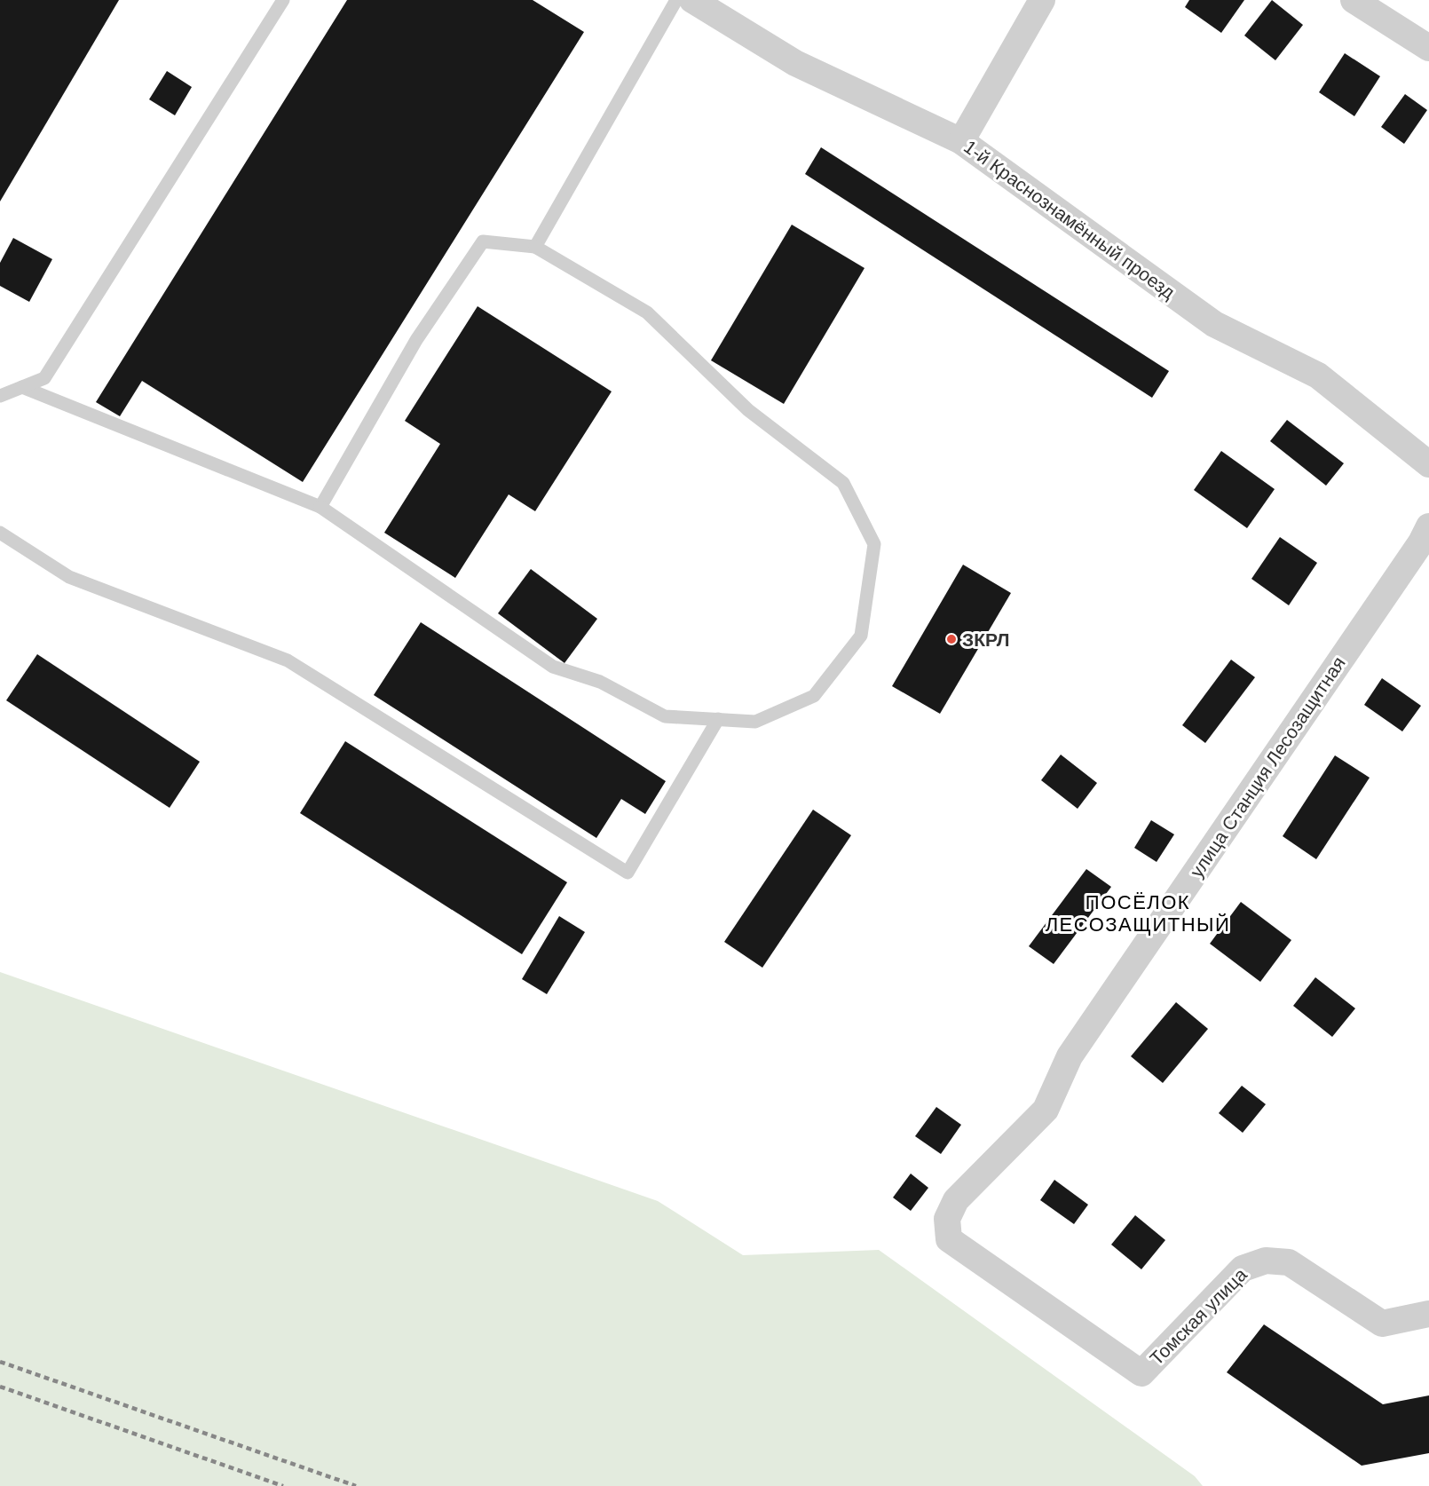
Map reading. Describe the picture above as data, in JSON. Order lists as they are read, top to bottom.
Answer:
{
  "streets": {
    "street": ["1-й Краснознамённый проезд", "улица Станция Лесозащитная", "Томская улица"]
  },
  "crossings": [
    ["улица Станция Лесозащитная", "Томская улица"]
  ],
  "districts": ["ПОСЁЛОК ЛЕСОЗАЩИТНЫЙ"],
  "places": ["ЗКРЛ"]
}
